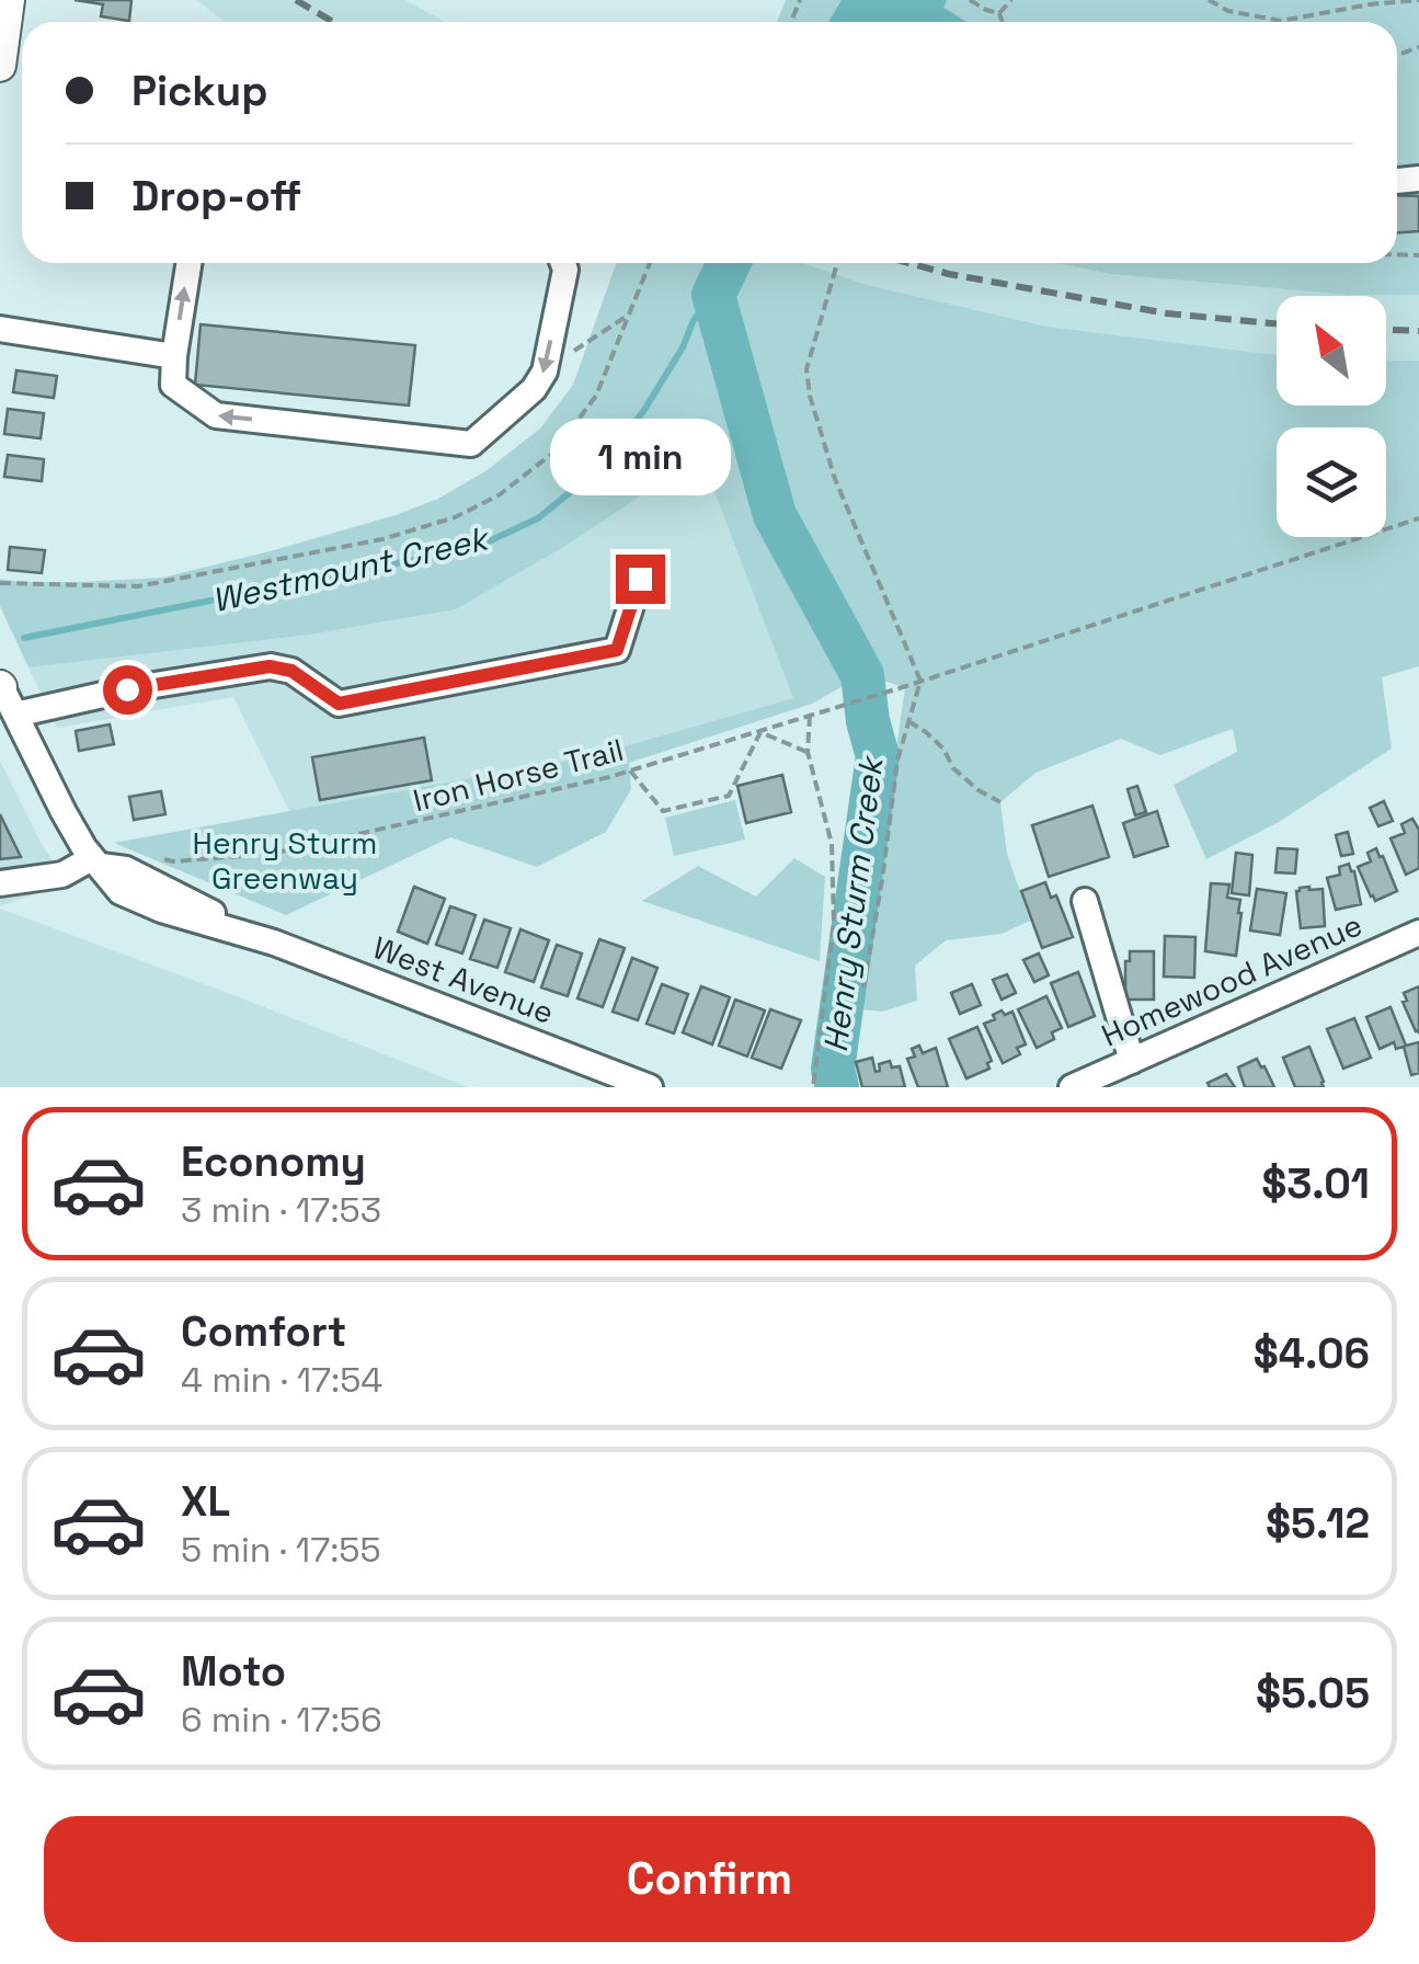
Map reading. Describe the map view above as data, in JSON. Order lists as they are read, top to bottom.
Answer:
{
  "streets": {
    "street": ["West Avenue", "Homewood Avenue"],
    "path": ["Iron Horse Trail"]
  },
  "water": ["Westmount Creek", "Henry Sturm Creek"],
  "parks": ["Henry Sturm Greenway"],
  "north": "top left",
  "page": {
    "banner": ["Pickup", "Drop-off"],
    "bubble": "1 min",
    "list": [
      {
        "name": "Economy",
        "note": "3 min · 17:53",
        "value": "$3.01"
      },
      {
        "name": "Comfort",
        "note": "4 min · 17:54",
        "value": "$4.06"
      },
      {
        "name": "XL",
        "note": "5 min · 17:55",
        "value": "$5.12"
      },
      {
        "name": "Moto",
        "note": "6 min · 17:56",
        "value": "$5.05"
      }
    ],
    "buttons": "Confirm"
  }
}
